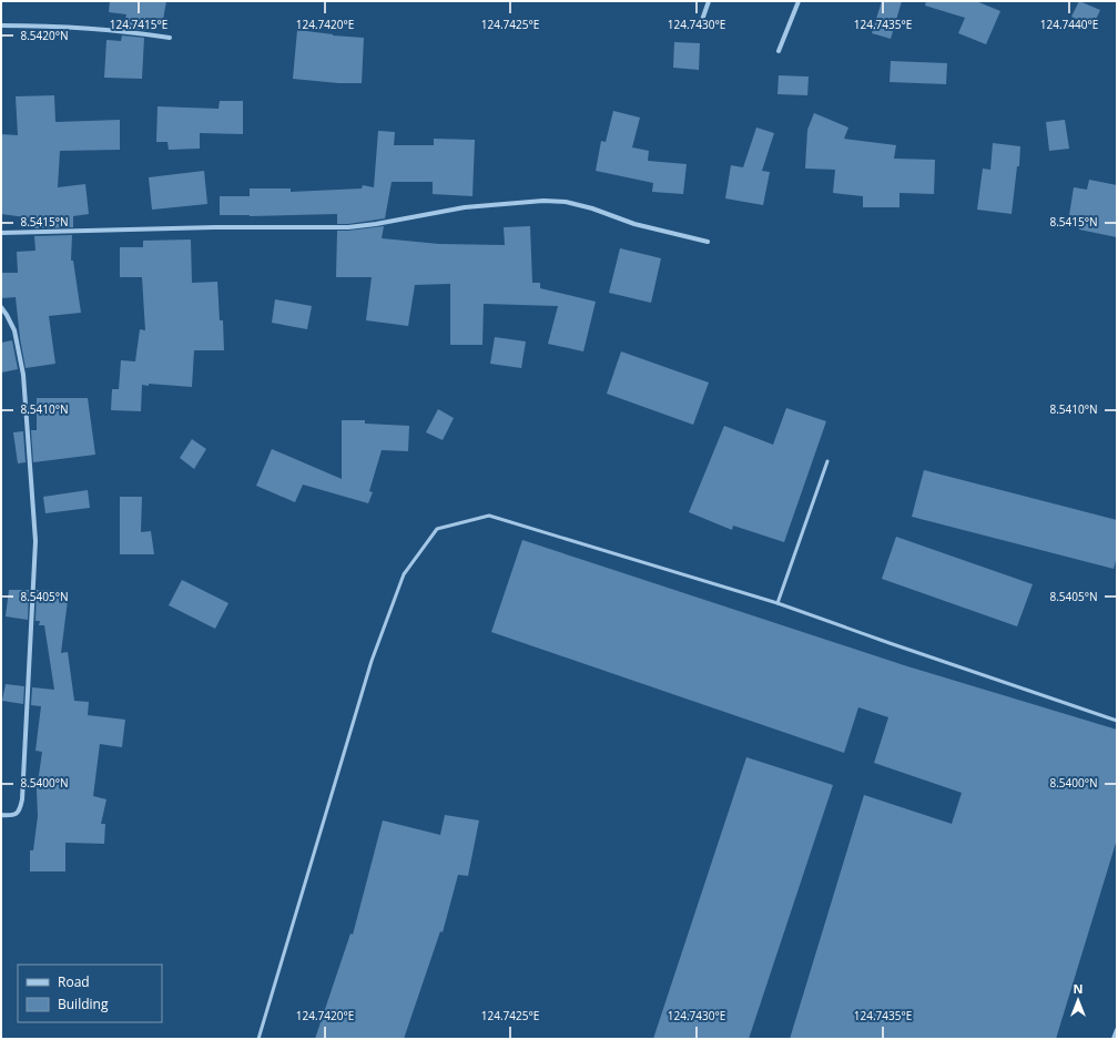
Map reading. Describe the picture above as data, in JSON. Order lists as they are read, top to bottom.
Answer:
{
  "legend": ["Road", "Building"],
  "north": "top",
  "coordinates": [
    "124.7415°E",
    "124.7420°E",
    "124.7425°E",
    "124.7430°E",
    "124.7435°E",
    "124.7440°E",
    "8.5420°N",
    "8.5415°N",
    "8.5410°N",
    "8.5405°N",
    "8.5400°N"
  ]
}
